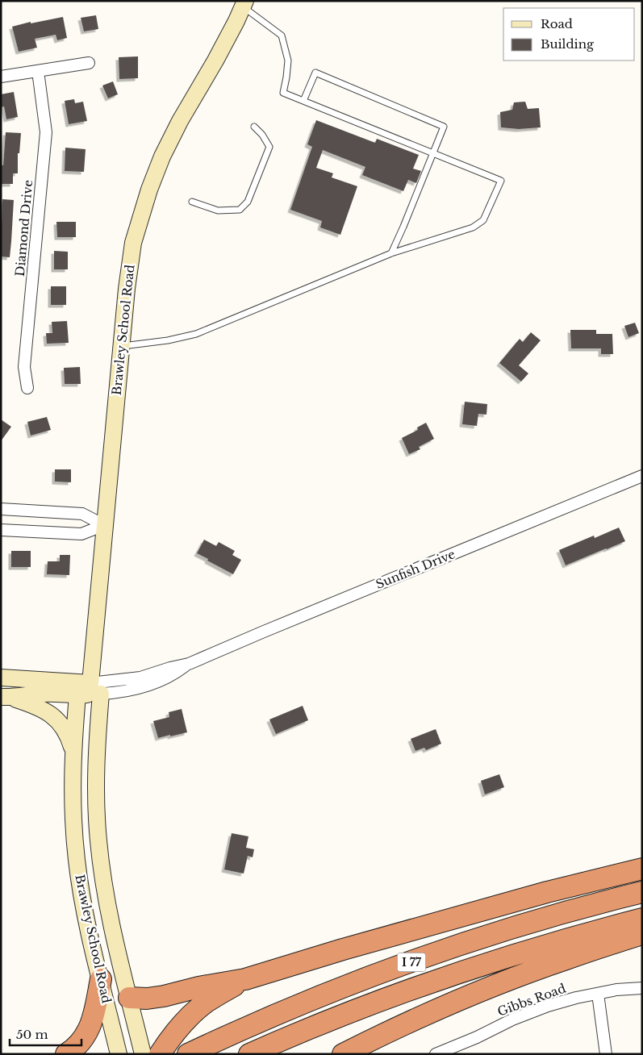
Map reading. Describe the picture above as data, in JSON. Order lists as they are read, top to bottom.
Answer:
{
  "streets": {
    "highway": ["I 77"],
    "main road": ["Brawley School Road"],
    "street": ["Diamond Drive", "Sunfish Drive", "Gibbs Road"]
  },
  "crossings": [
    ["Brawley School Road", "Sunfish Drive"]
  ],
  "legend": ["Road", "Building"],
  "scale_bar": "50 m"
}
